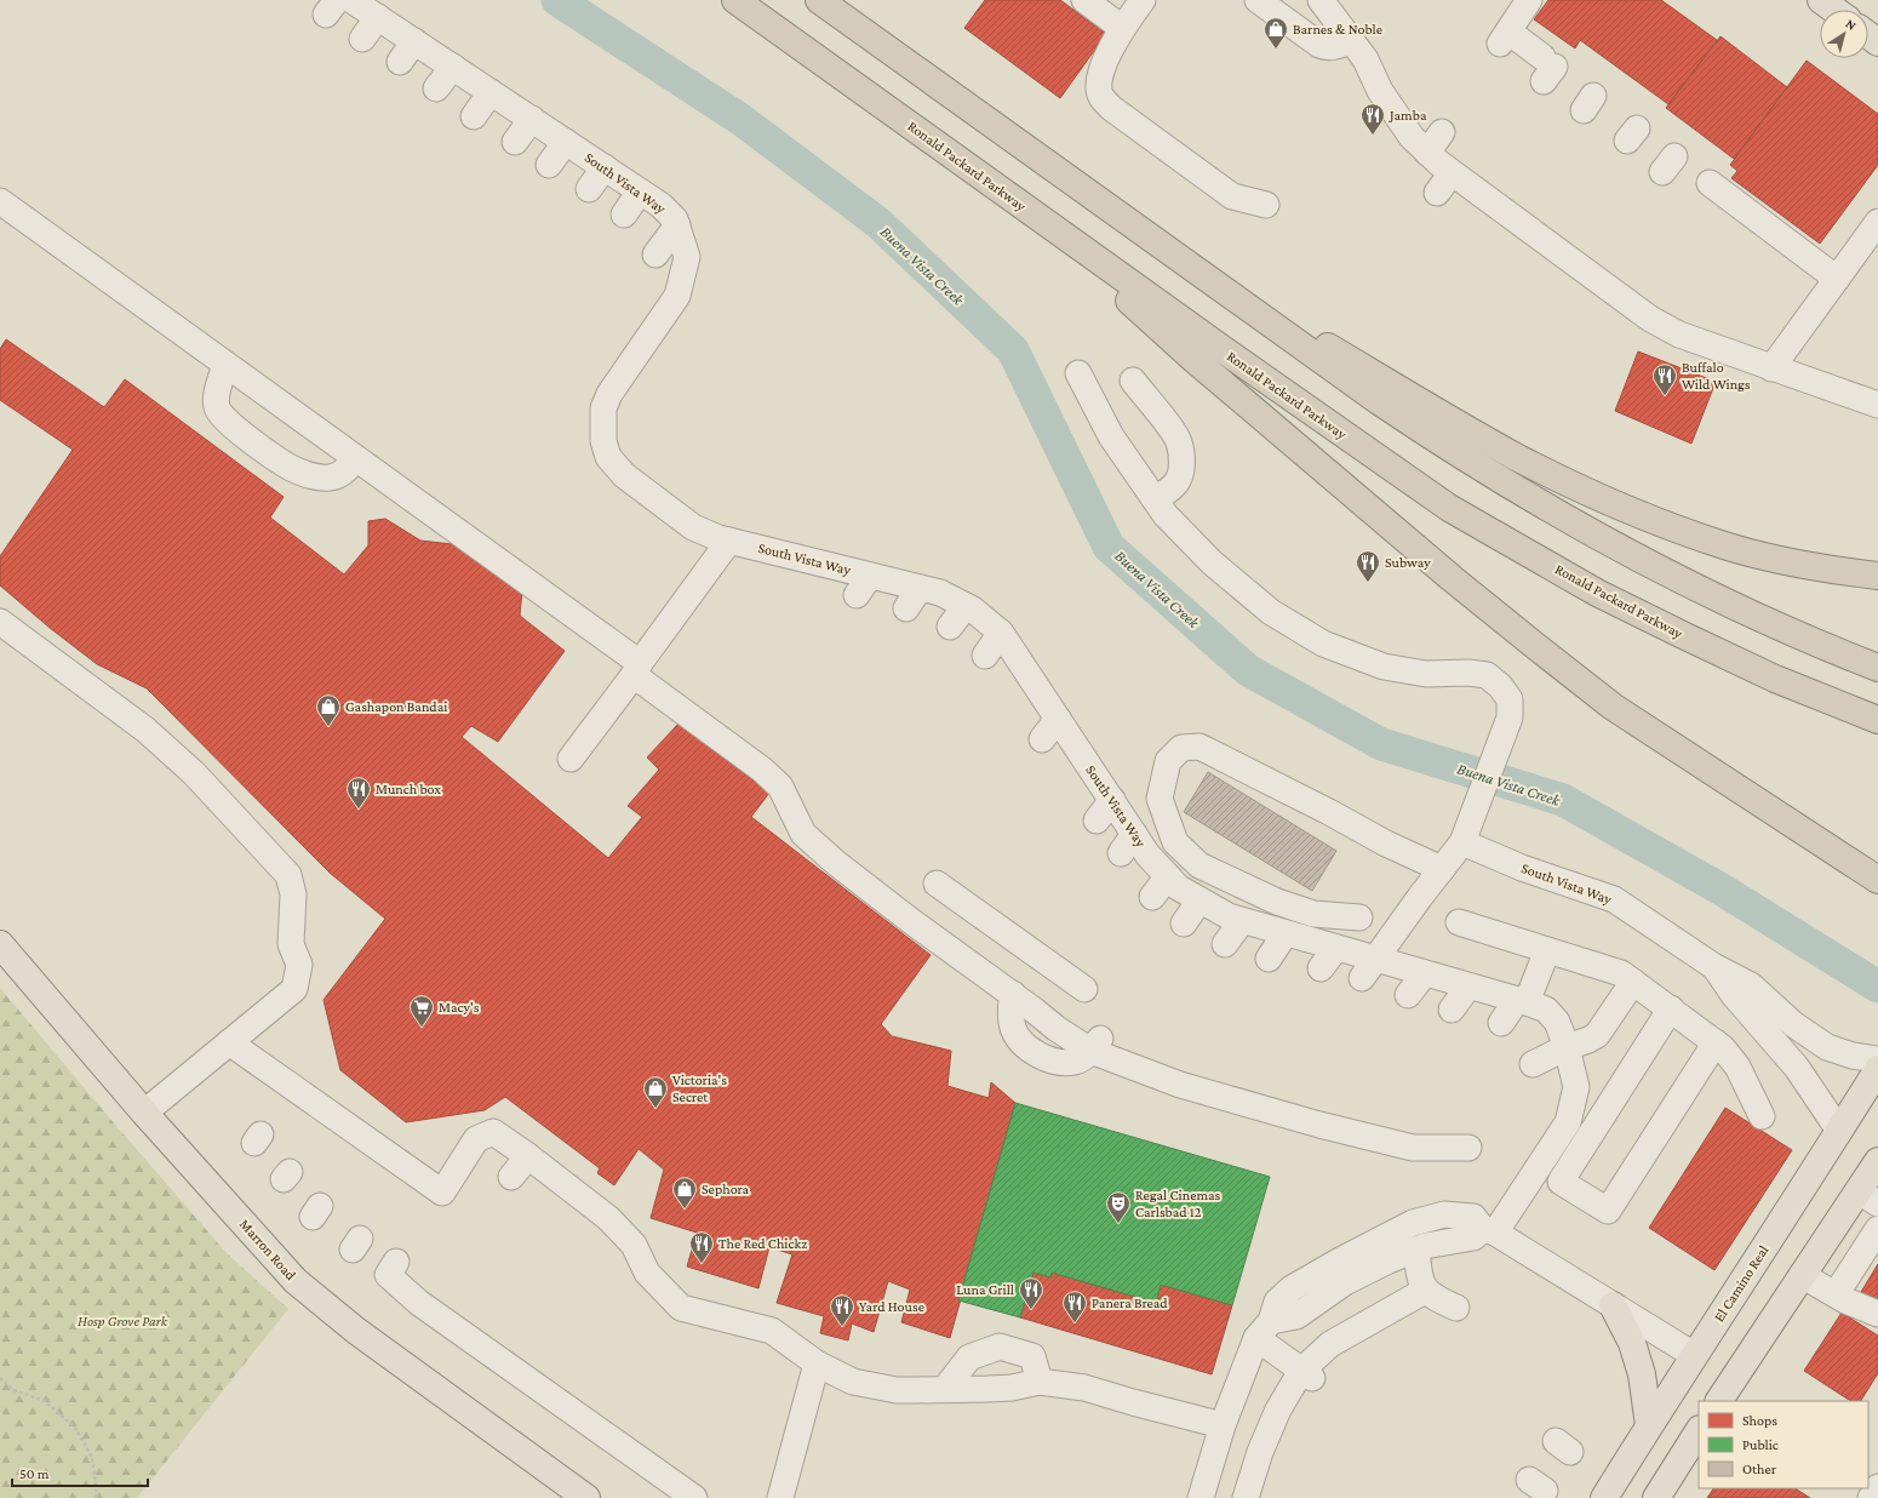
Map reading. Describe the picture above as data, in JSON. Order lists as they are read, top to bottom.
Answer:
{
  "streets": {
    "highway": ["Ronald Packard Parkway"],
    "main road": ["Marron Road", "El Camino Real"],
    "street": ["South Vista Way"]
  },
  "crossings": [
    ["South Vista Way", "El Camino Real"]
  ],
  "water": ["Buena Vista Creek"],
  "parks": ["Hosp Grove Park"],
  "places": {
    "shop": [
      "Barnes & Noble",
      "Gashapon Bandai",
      "Victoria's Secret",
      "Sephora"
    ],
    "restaurant": [
      "Jamba",
      "Buffalo Wild Wings",
      "Subway",
      "Munch box",
      "The Red Chickz",
      "Luna Grill",
      "Panera Bread",
      "Yard House"
    ],
    "supermarket": ["Macy's"],
    "theatre": ["Regal Cinemas Carlsbad 12"]
  },
  "legend": ["Shops", "Public", "Other"],
  "scale_bar": "50 m",
  "north": "top right"
}
